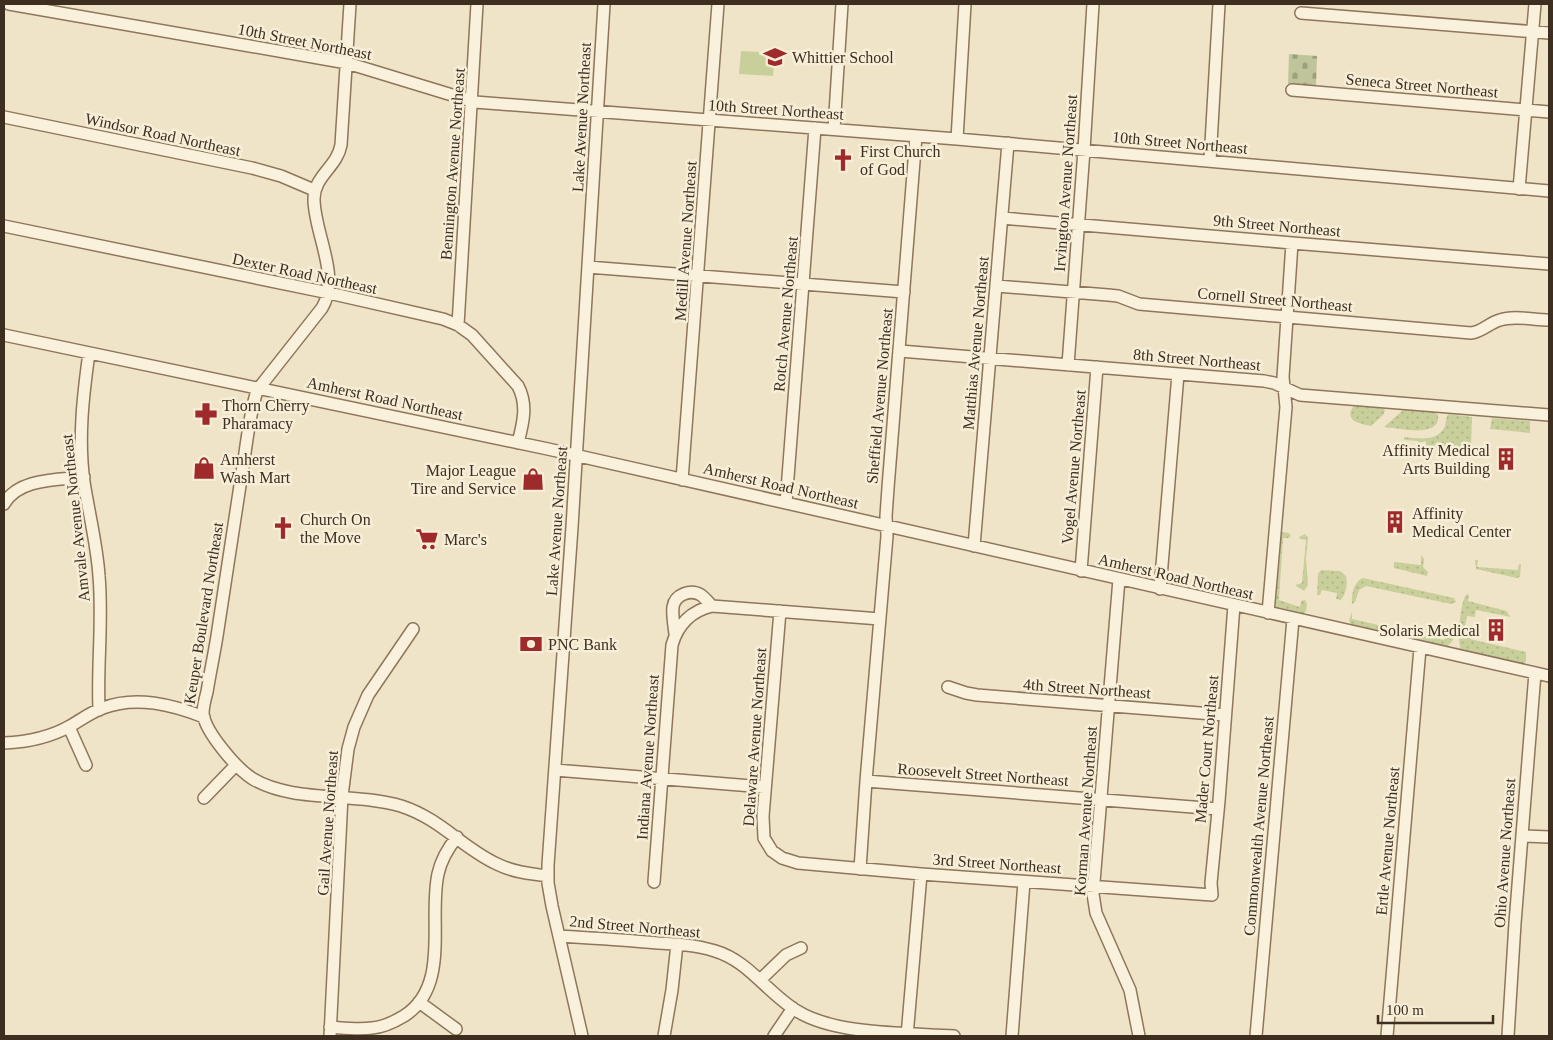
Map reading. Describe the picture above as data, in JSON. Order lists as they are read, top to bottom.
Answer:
{
  "streets": {
    "street": [
      "10th Street Northeast",
      "Seneca Street Northeast",
      "Lake Avenue Northeast",
      "Windsor Road Northeast",
      "Bennington Avenue Northeast",
      "Irvington Avenue Northeast",
      "9th Street Northeast",
      "Medill Avenue Northeast",
      "Dexter Road Northeast",
      "Cornell Street Northeast",
      "Rotch Avenue Northeast",
      "Matthias Avenue Northeast",
      "8th Street Northeast",
      "Sheffield Avenue Northeast",
      "Amherst Road Northeast",
      "Vogel Avenue Northeast",
      "Amvale Avenue Northeast",
      "Keuper Boulevard Northeast",
      "4th Street Northeast",
      "Delaware Avenue Northeast",
      "Mader Court Northeast",
      "Indiana Avenue Northeast",
      "Roosevelt Street Northeast",
      "Korman Avenue Northeast",
      "Gail Avenue Northeast",
      "Commonwealth Avenue Northeast",
      "Ertle Avenue Northeast",
      "Ohio Avenue Northeast",
      "3rd Street Northeast",
      "2nd Street Northeast"
    ]
  },
  "crossings": [
    ["10th Street Northeast", "Lake Avenue Northeast"],
    ["10th Street Northeast", "Bennington Avenue Northeast"],
    ["10th Street Northeast", "Irvington Avenue Northeast"],
    ["10th Street Northeast", "Medill Avenue Northeast"],
    ["10th Street Northeast", "Rotch Avenue Northeast"],
    ["10th Street Northeast", "Matthias Avenue Northeast"],
    ["10th Street Northeast", "Sheffield Avenue Northeast"],
    ["Lake Avenue Northeast", "Amherst Road Northeast"],
    ["Lake Avenue Northeast", "Keuper Boulevard Northeast"],
    ["Lake Avenue Northeast", "2nd Street Northeast"],
    ["Bennington Avenue Northeast", "Dexter Road Northeast"],
    ["Irvington Avenue Northeast", "9th Street Northeast"],
    ["Irvington Avenue Northeast", "Cornell Street Northeast"],
    ["Irvington Avenue Northeast", "8th Street Northeast"],
    ["9th Street Northeast", "Matthias Avenue Northeast"],
    ["Medill Avenue Northeast", "Amherst Road Northeast"],
    ["Dexter Road Northeast", "Amherst Road Northeast"],
    ["Cornell Street Northeast", "Matthias Avenue Northeast"],
    ["Rotch Avenue Northeast", "Amherst Road Northeast"],
    ["Matthias Avenue Northeast", "8th Street Northeast"],
    ["Matthias Avenue Northeast", "Amherst Road Northeast"],
    ["8th Street Northeast", "Sheffield Avenue Northeast"],
    ["8th Street Northeast", "Vogel Avenue Northeast"],
    ["Sheffield Avenue Northeast", "Amherst Road Northeast"],
    ["Sheffield Avenue Northeast", "Roosevelt Street Northeast"],
    ["Sheffield Avenue Northeast", "3rd Street Northeast"],
    ["Amherst Road Northeast", "Vogel Avenue Northeast"],
    ["Amherst Road Northeast", "Amvale Avenue Northeast"],
    ["Amherst Road Northeast", "Keuper Boulevard Northeast"],
    ["Amherst Road Northeast", "Mader Court Northeast"],
    ["Amherst Road Northeast", "Korman Avenue Northeast"],
    ["Amherst Road Northeast", "Commonwealth Avenue Northeast"],
    ["Amherst Road Northeast", "Ertle Avenue Northeast"],
    ["Amherst Road Northeast", "Ohio Avenue Northeast"],
    ["Keuper Boulevard Northeast", "Gail Avenue Northeast"],
    ["4th Street Northeast", "Mader Court Northeast"],
    ["4th Street Northeast", "Korman Avenue Northeast"],
    ["Delaware Avenue Northeast", "3rd Street Northeast"],
    ["Mader Court Northeast", "Roosevelt Street Northeast"],
    ["Mader Court Northeast", "3rd Street Northeast"],
    ["Roosevelt Street Northeast", "Korman Avenue Northeast"],
    ["Korman Avenue Northeast", "3rd Street Northeast"]
  ],
  "places": {
    "school or university": ["Whittier School"],
    "church": ["First Church of God", "Church On the Move"],
    "pharmacy": ["Thorn Cherry Pharamacy"],
    "building": ["Affinity Medical Arts Building", "Affinity Medical Center", "Solaris Medical"],
    "shop": ["Amherst Wash Mart", "Major League Tire and Service"],
    "supermarket": ["Marc's"],
    "bank": ["PNC Bank"]
  },
  "scale_bar": "100 m"
}
